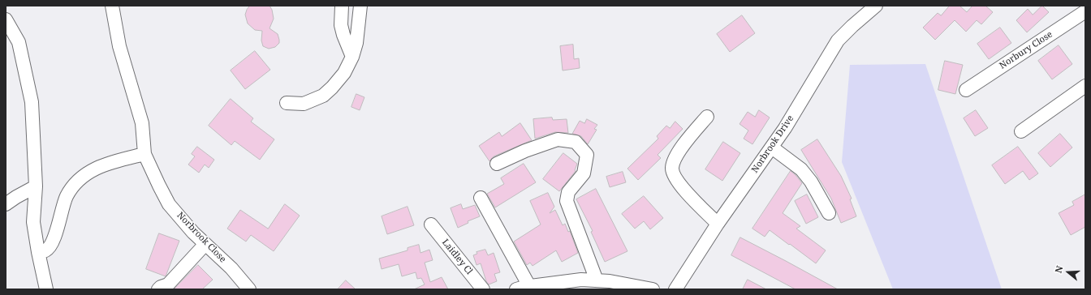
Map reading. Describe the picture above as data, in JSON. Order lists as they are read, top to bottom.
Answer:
{
  "streets": {
    "street": [
      "Norbury Close",
      "Norbrook Drive",
      "Norbrook Close",
      "Laidley Cl"
    ]
  },
  "north": "left"
}
